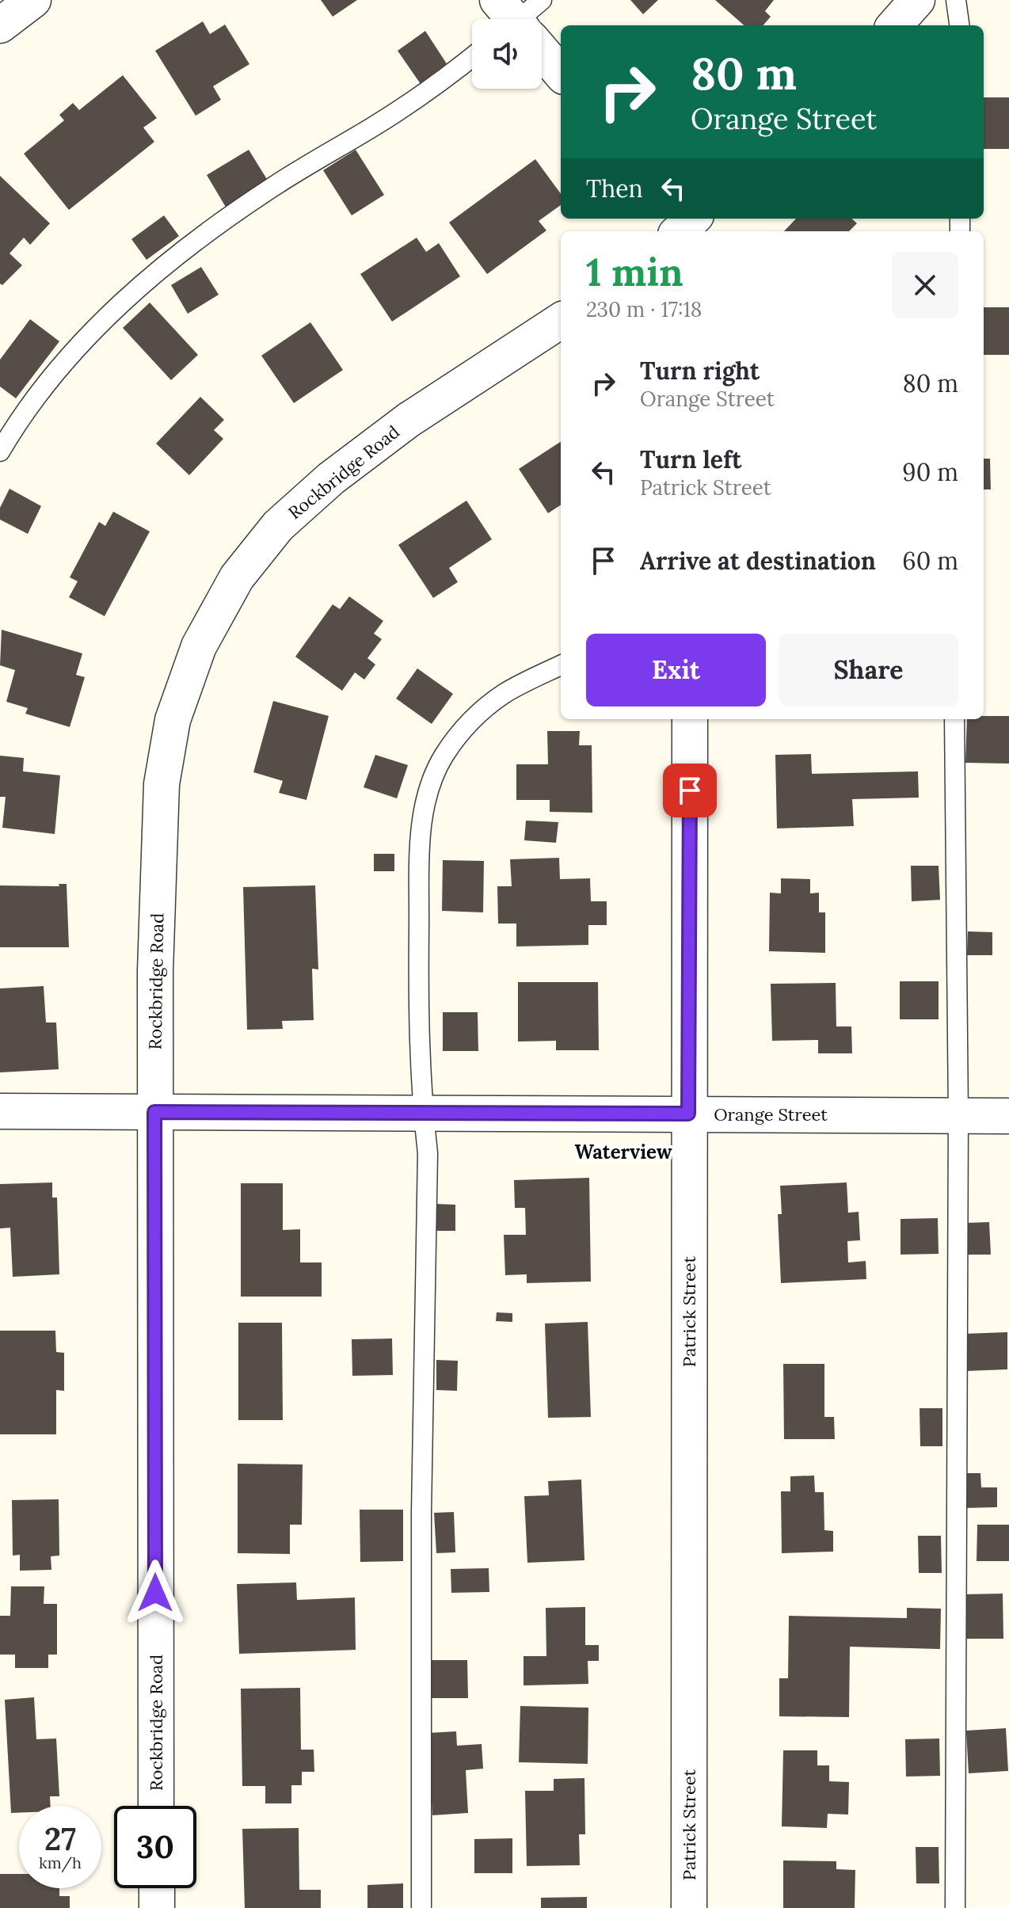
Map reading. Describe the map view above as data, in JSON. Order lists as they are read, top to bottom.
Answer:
{
  "streets": {
    "street": ["Rockbridge Road", "Orange Street", "Patrick Street"]
  },
  "crossings": [
    ["Rockbridge Road", "Orange Street"],
    ["Orange Street", "Patrick Street"]
  ],
  "districts": ["Waterview"],
  "page": {
    "turn": ["80 m", "Orange Street"],
    "then": "Then",
    "heading": ["1 min", "230 m · 17:18"],
    "list": [
      {
        "name": "Turn right",
        "note": "Orange Street",
        "value": "80 m"
      },
      {
        "name": "Turn left",
        "note": "Patrick Street",
        "value": "90 m"
      },
      {
        "name": "Arrive at destination",
        "value": "60 m"
      }
    ],
    "buttons": ["Exit", "Share"],
    "speed": "27 km/h",
    "limit": "30"
  }
}
